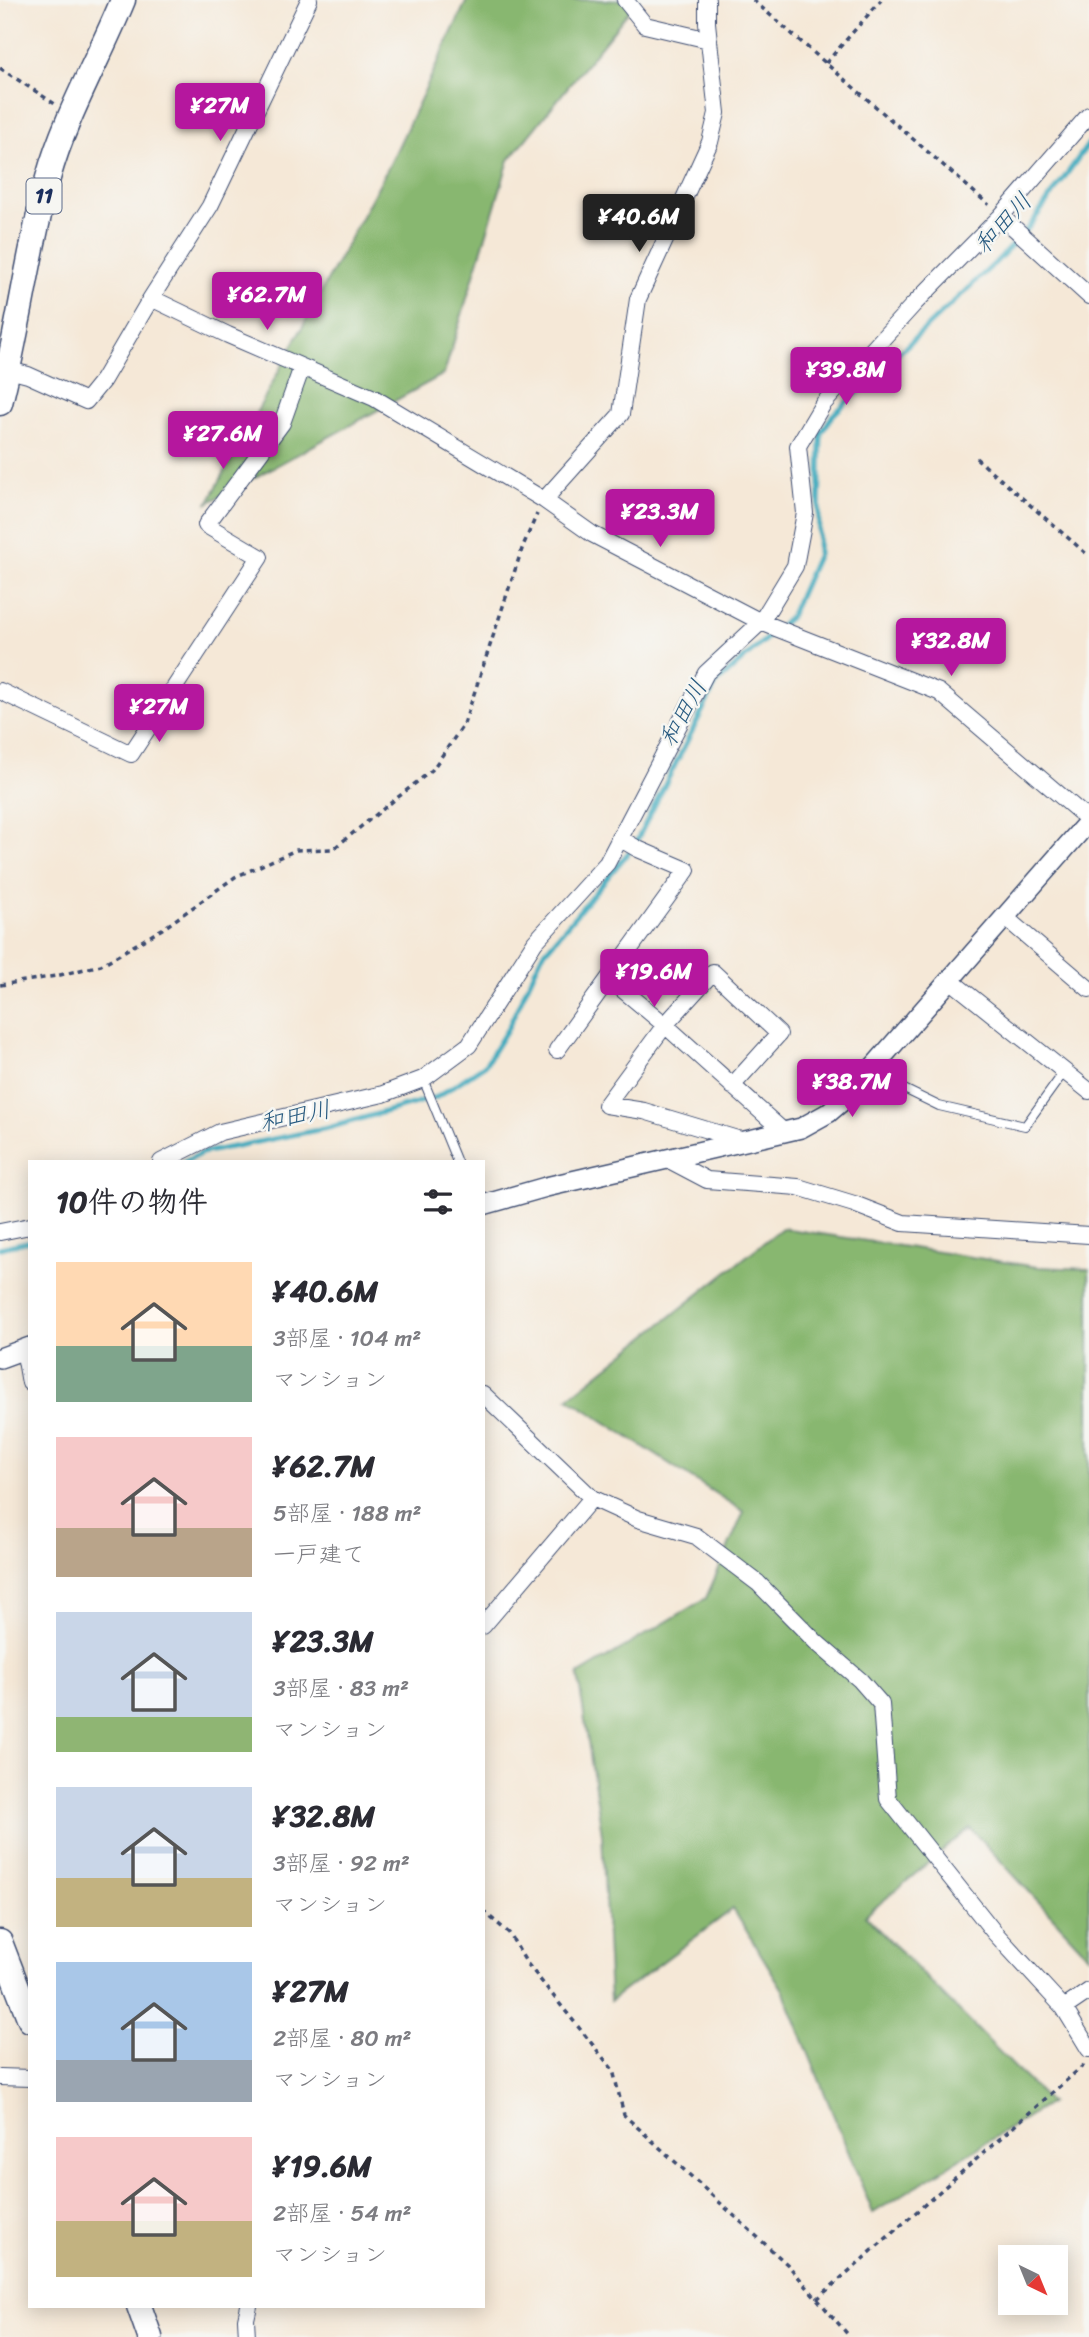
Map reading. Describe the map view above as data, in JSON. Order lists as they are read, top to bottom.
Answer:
{
  "streets": {
    "main road": ["11"]
  },
  "water": ["和田川"],
  "north": "bottom right",
  "page": {
    "price": [
      "¥27M",
      "¥40.6M",
      "¥62.7M",
      "¥39.8M",
      "¥27.6M",
      "¥23.3M",
      "¥32.8M",
      "¥27M",
      "¥19.6M",
      "¥38.7M"
    ],
    "heading": "10件の物件",
    "list": [
      {
        "name": "¥40.6M",
        "note": "3部屋 · 104 m² · マンション"
      },
      {
        "name": "¥62.7M",
        "note": "5部屋 · 188 m² · 一戸建て"
      },
      {
        "name": "¥23.3M",
        "note": "3部屋 · 83 m² · マンション"
      },
      {
        "name": "¥32.8M",
        "note": "3部屋 · 92 m² · マンション"
      },
      {
        "name": "¥27M",
        "note": "2部屋 · 80 m² · マンション"
      },
      {
        "name": "¥19.6M",
        "note": "2部屋 · 54 m² · マンション"
      }
    ]
  }
}
